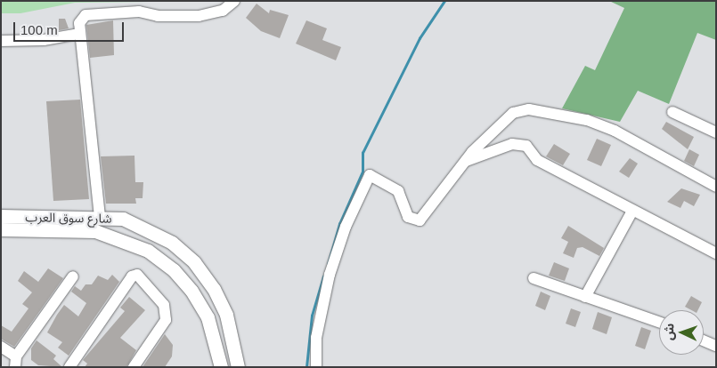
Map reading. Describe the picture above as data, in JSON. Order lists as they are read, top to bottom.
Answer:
{
  "streets": {
    "main road": ["شارع سوق العرب"]
  },
  "scale_bar": "100 m",
  "north": "left"
}
